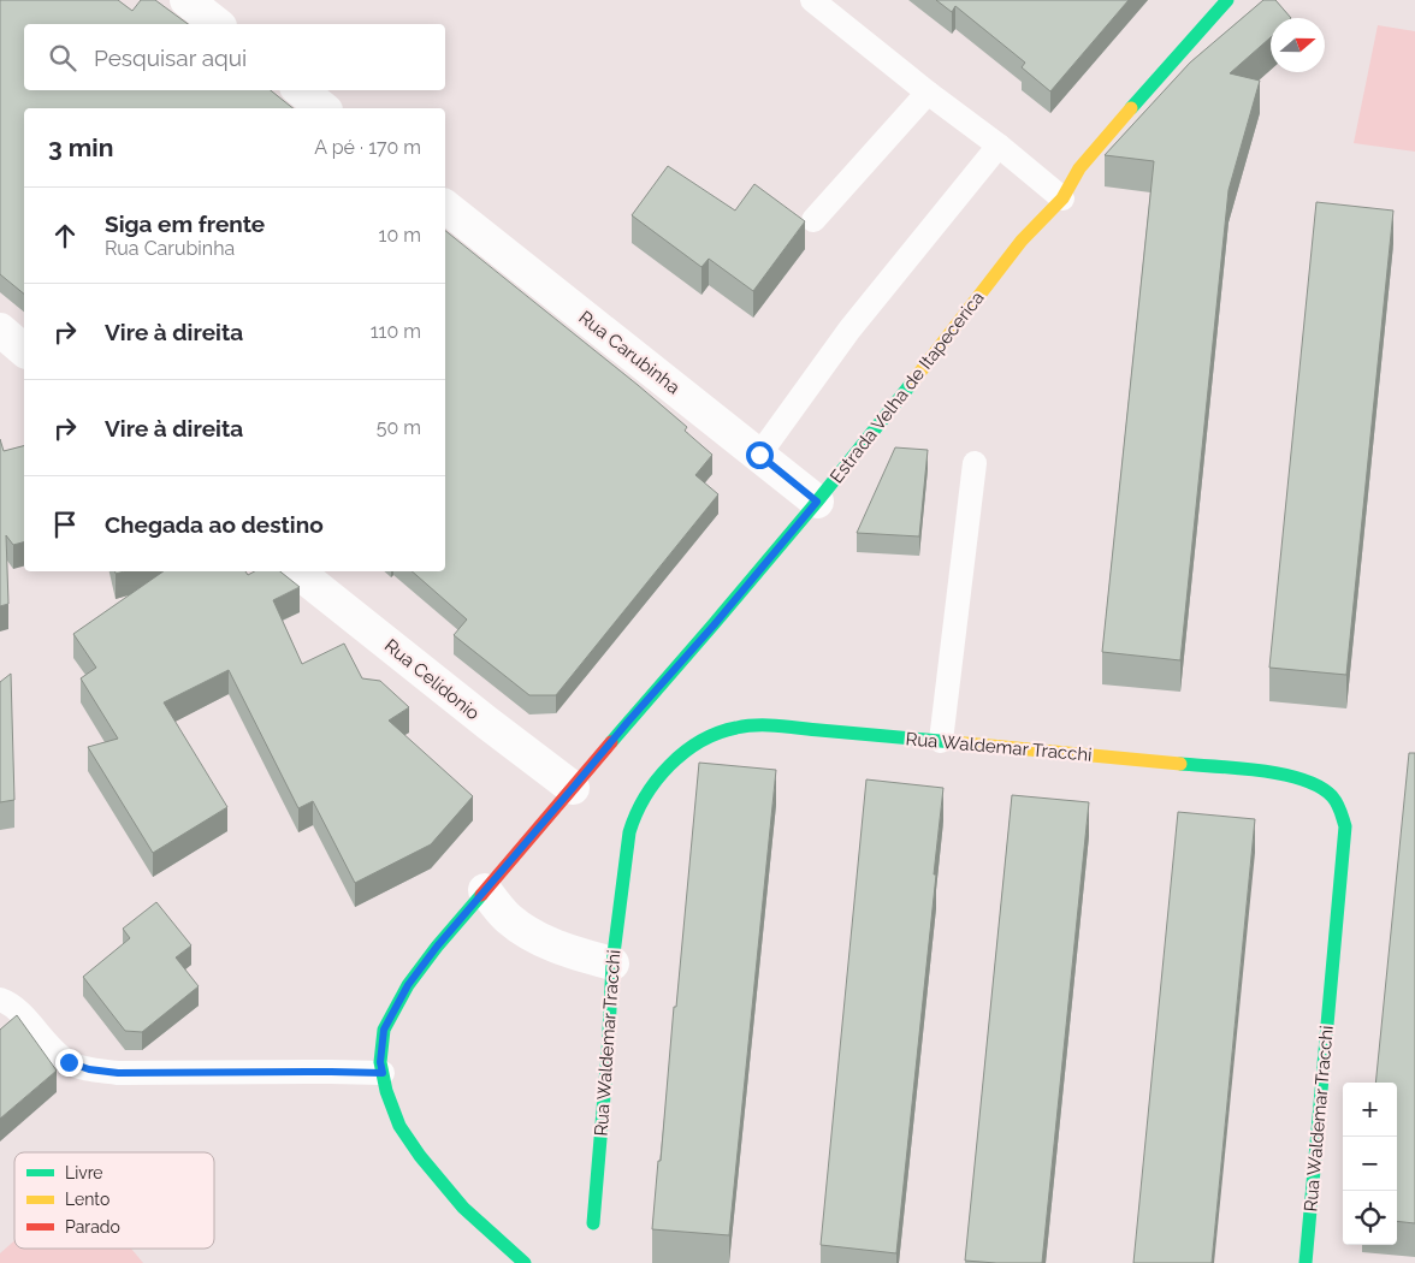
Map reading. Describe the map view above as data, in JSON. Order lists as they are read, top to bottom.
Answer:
{
  "streets": {
    "main road": ["Estrada Velha de Itapecerica", "Rua Waldemar Tracchi"],
    "street": ["Rua Carubinha", "Rua Celidonio"]
  },
  "crossings": [
    ["Rua Carubinha", "Estrada Velha de Itapecerica"],
    ["Estrada Velha de Itapecerica", "Rua Celidonio"]
  ],
  "legend": ["Livre", "Lento", "Parado"],
  "north": "right",
  "page": {
    "search": "Pesquisar aqui",
    "heading": ["3 min", "A pé · 170 m"],
    "list": [
      ["Siga em frente", "Rua Carubinha", "10 m"],
      ["Vire à direita", "110 m"],
      ["Vire à direita", "50 m"],
      "Chegada ao destino"
    ],
    "map_buttons": ["+", "−"]
  }
}
